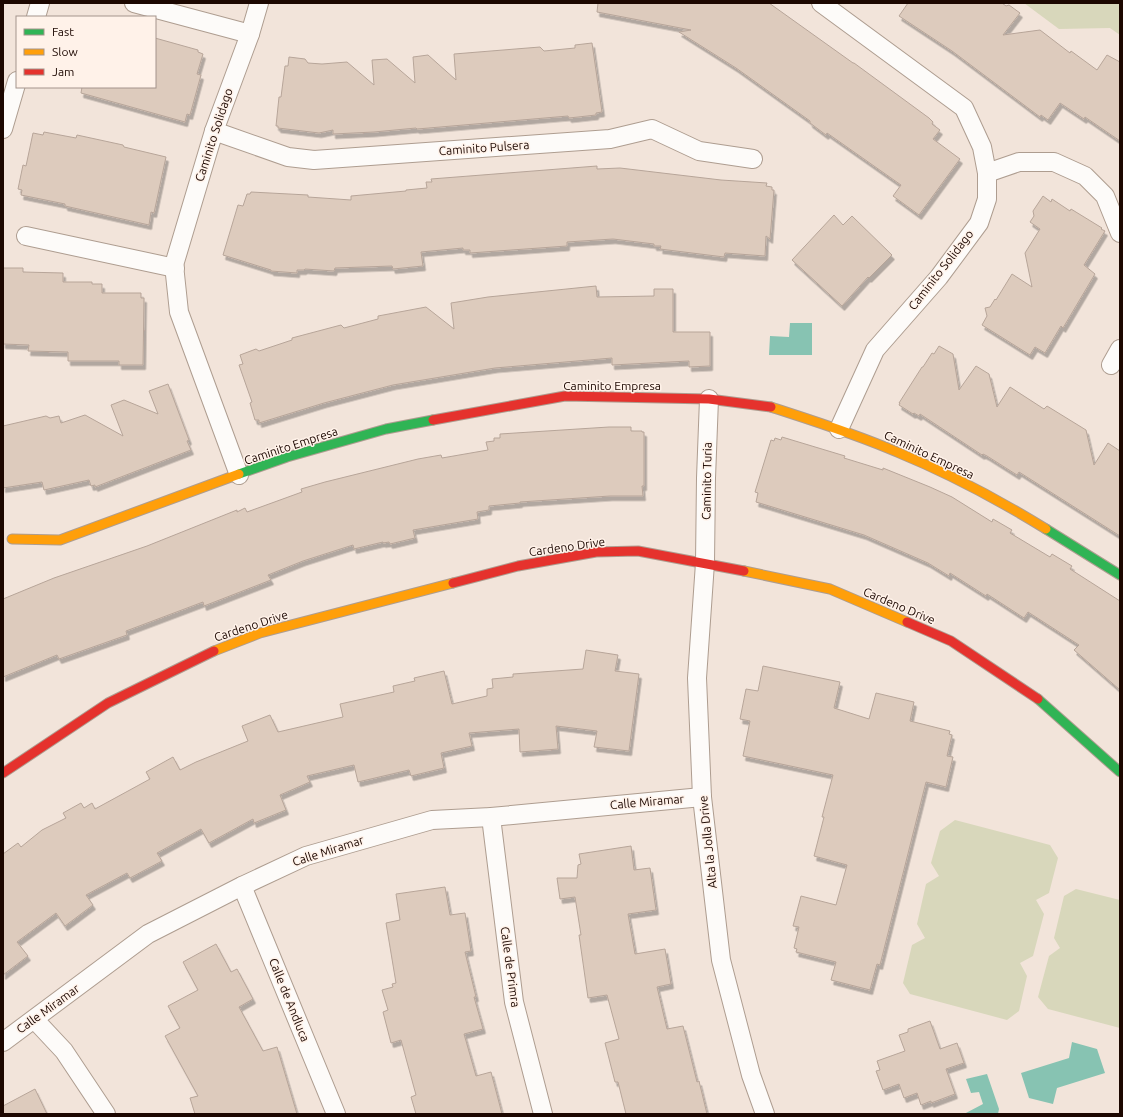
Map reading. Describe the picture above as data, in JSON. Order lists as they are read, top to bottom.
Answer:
{
  "streets": {
    "street": [
      "Caminito Solidago",
      "Caminito Pulsera",
      "Caminito Empresa",
      "Caminito Turia",
      "Cardeno Drive",
      "Calle Miramar",
      "Alta la Jolla Drive",
      "Calle de Primra",
      "Calle de Andluca"
    ]
  },
  "crossings": [
    ["Caminito Solidago", "Caminito Pulsera"],
    ["Caminito Solidago", "Caminito Empresa"],
    ["Caminito Empresa", "Caminito Turia"],
    ["Caminito Turia", "Cardeno Drive"],
    ["Caminito Turia", "Alta la Jolla Drive"],
    ["Cardeno Drive", "Alta la Jolla Drive"],
    ["Calle Miramar", "Alta la Jolla Drive"],
    ["Calle Miramar", "Calle de Primra"],
    ["Calle Miramar", "Calle de Andluca"]
  ],
  "legend": ["Fast", "Slow", "Jam"]
}
